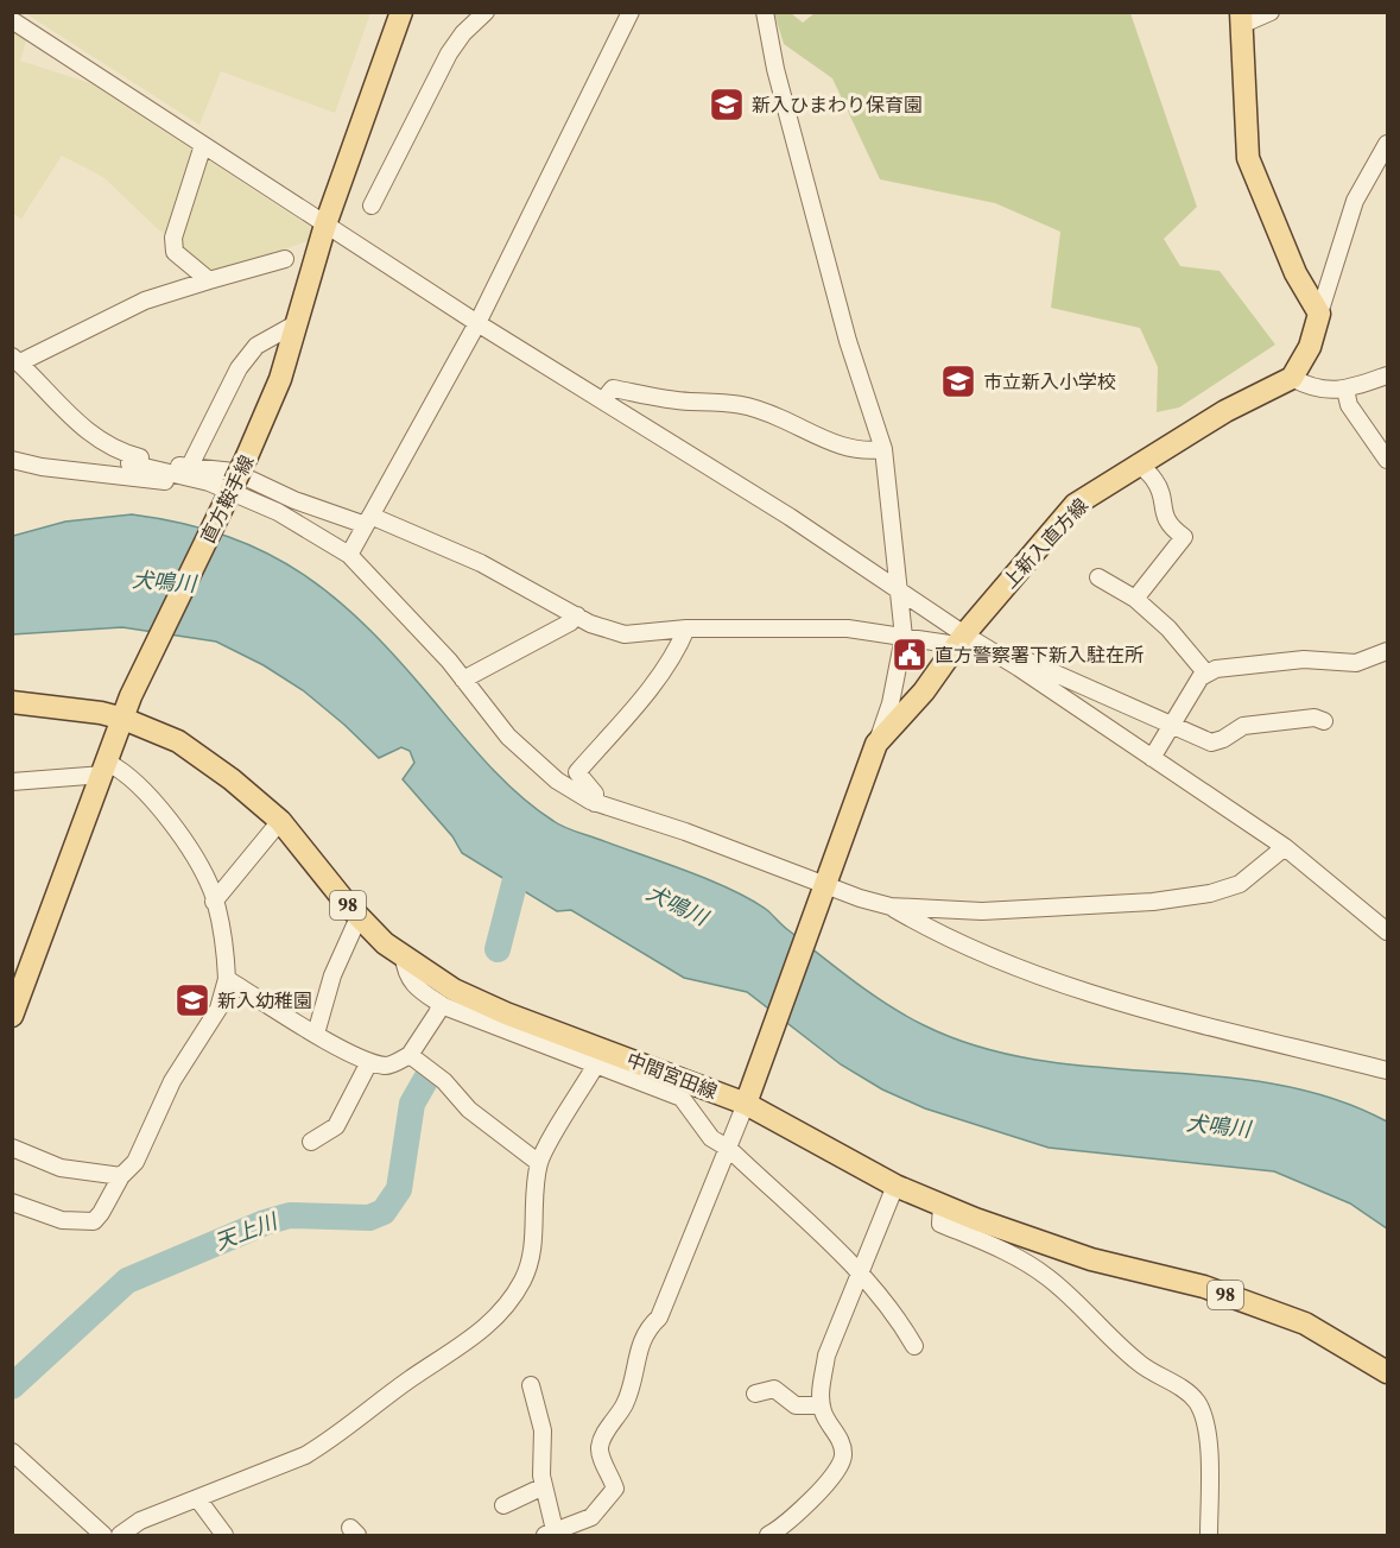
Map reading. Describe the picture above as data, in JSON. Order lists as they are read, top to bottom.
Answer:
{
  "streets": {
    "main road": [
      "直方鞍手線",
      "上新入直方線",
      "98",
      "中間宮田線"
    ]
  },
  "crossings": [
    ["直方鞍手線", "中間宮田線"],
    ["上新入直方線", "中間宮田線"]
  ],
  "water": ["犬鳴川", "天上川"],
  "places": {
    "school or university": ["新入ひまわり保育園", "市立新入小学校", "新入幼稚園"],
    "public building": ["直方警察署下新入駐在所"]
  }
}
